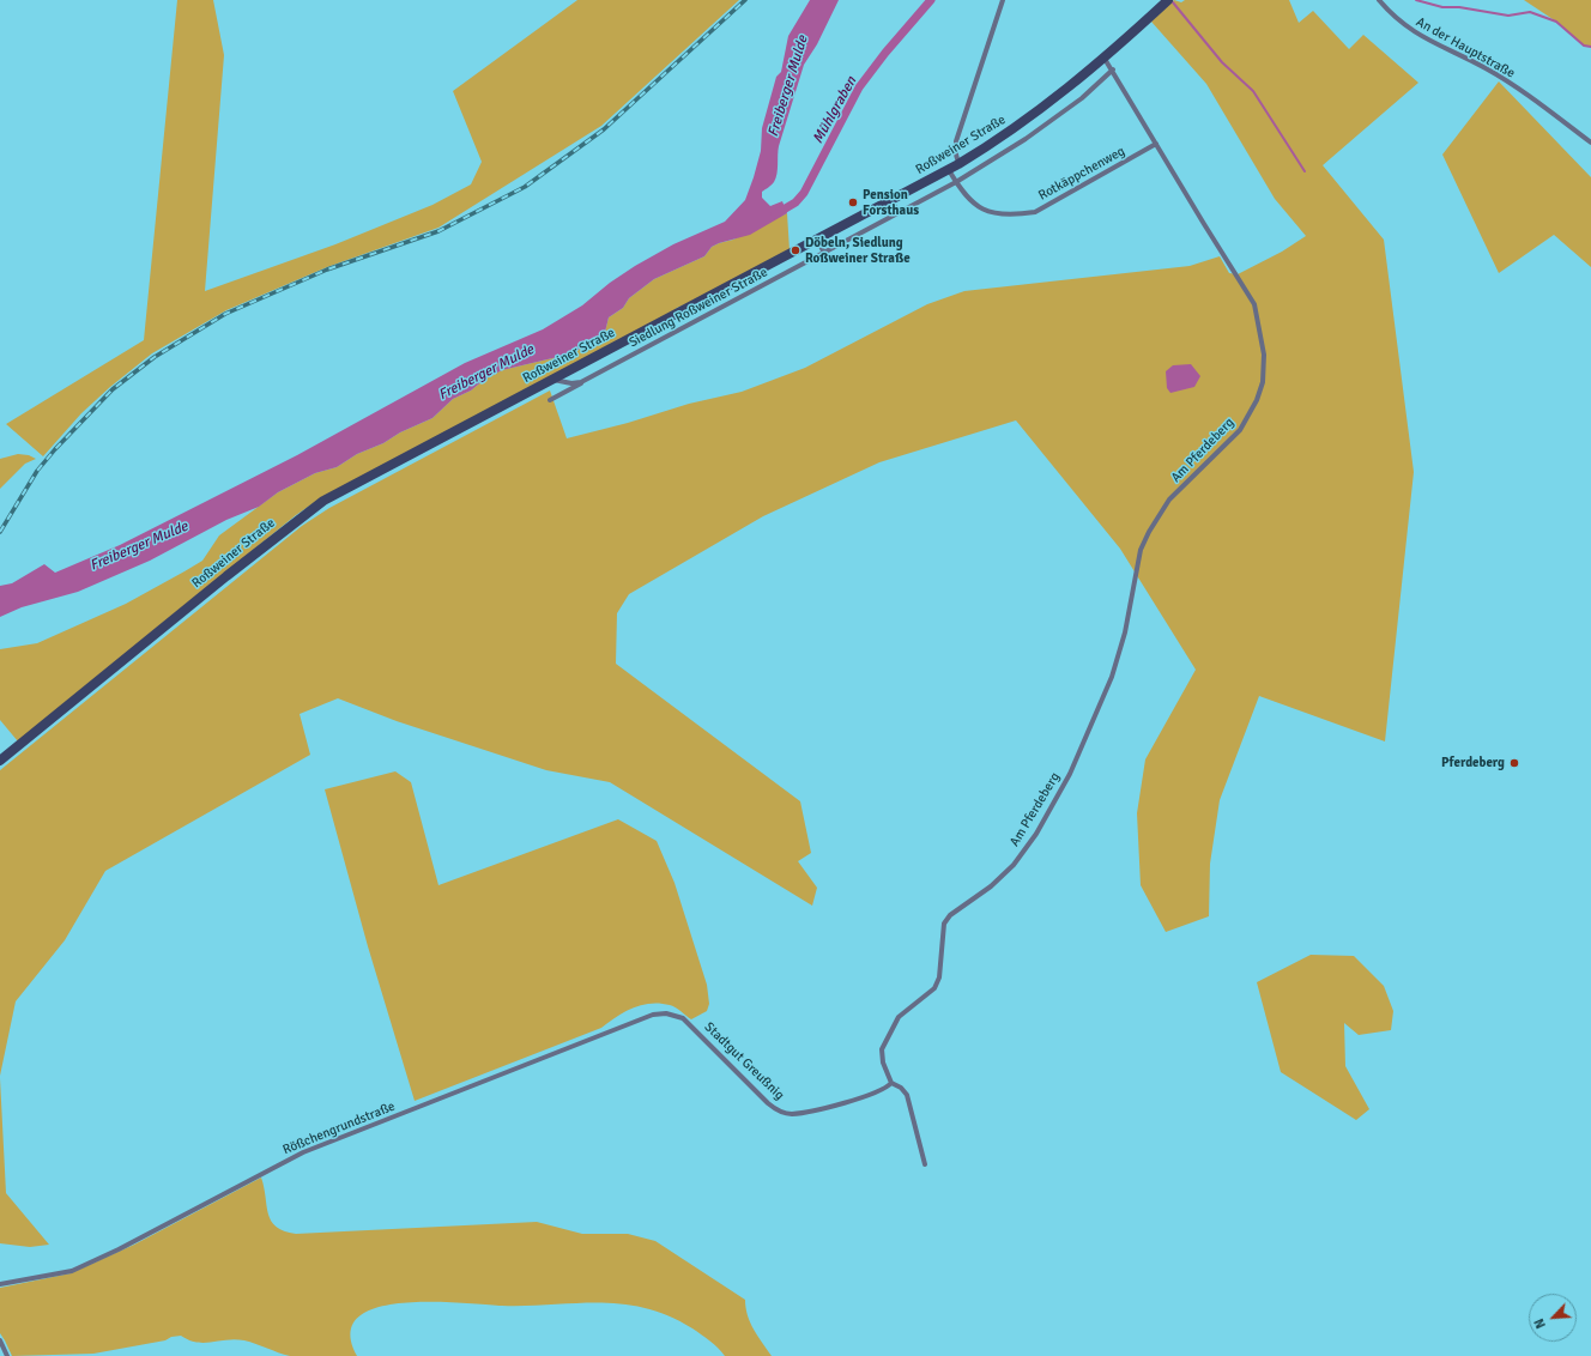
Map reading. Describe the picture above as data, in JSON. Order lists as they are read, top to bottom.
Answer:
{
  "streets": {
    "main road": ["Roßweiner Straße"],
    "street": [
      "An der Hauptstraße",
      "Rotkäppchenweg",
      "Siedlung Roßweiner Straße",
      "Am Pferdeberg",
      "Stadtgut Greußnig",
      "Rößchengrundstraße"
    ]
  },
  "crossings": [
    ["Roßweiner Straße", "Rotkäppchenweg"],
    ["Roßweiner Straße", "Am Pferdeberg"],
    ["Rotkäppchenweg", "Siedlung Roßweiner Straße"],
    ["Rotkäppchenweg", "Am Pferdeberg"],
    ["Siedlung Roßweiner Straße", "Am Pferdeberg"],
    ["Am Pferdeberg", "Stadtgut Greußnig"],
    ["Stadtgut Greußnig", "Rößchengrundstraße"]
  ],
  "water": ["Freiberger Mulde", "Mühlgraben"],
  "places": ["Pension Forsthaus", "Döbeln, Siedlung Roßweiner Straße", "Pferdeberg"],
  "north": "bottom left"
}
